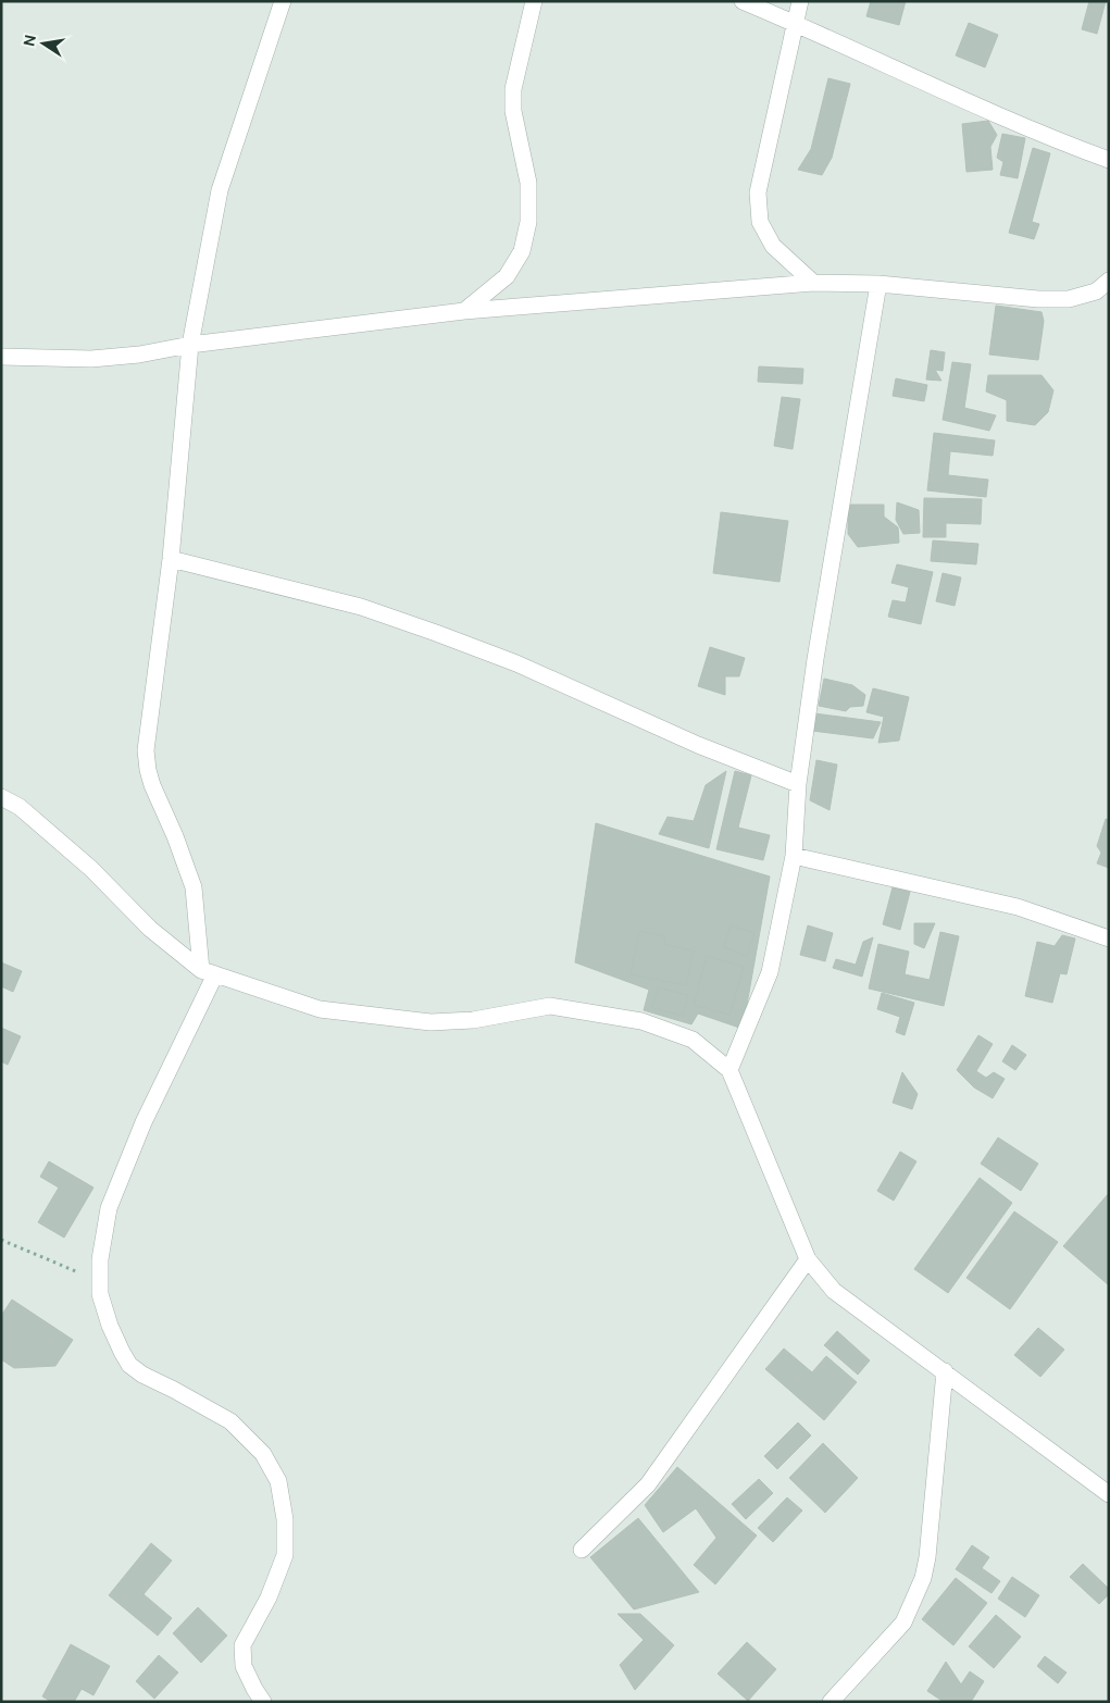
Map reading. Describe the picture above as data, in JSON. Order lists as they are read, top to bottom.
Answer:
{
  "north": "left"
}
